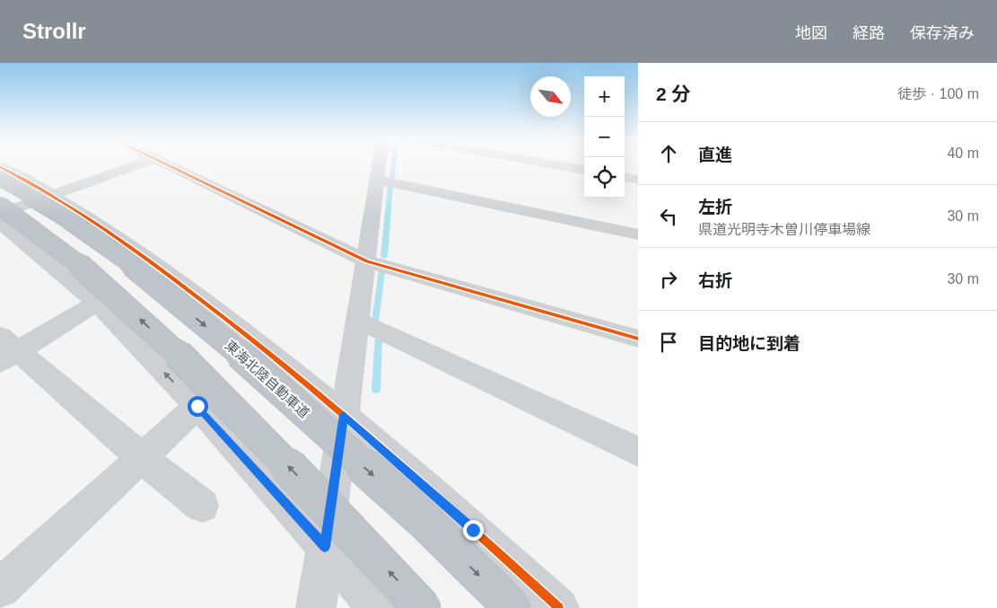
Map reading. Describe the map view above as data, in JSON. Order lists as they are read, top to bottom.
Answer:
{
  "streets": {
    "highway": ["東海北陸自動車道"]
  },
  "north": "bottom right",
  "page": {
    "header": "Strollr",
    "nav": ["地図", "経路", "保存済み"],
    "heading": ["2 分", "徒歩 · 100 m"],
    "map_buttons": ["+", "−"],
    "list": [
      ["直進", "40 m"],
      ["左折", "県道光明寺木曽川停車場線", "30 m"],
      ["右折", "30 m"],
      "目的地に到着"
    ]
  }
}
